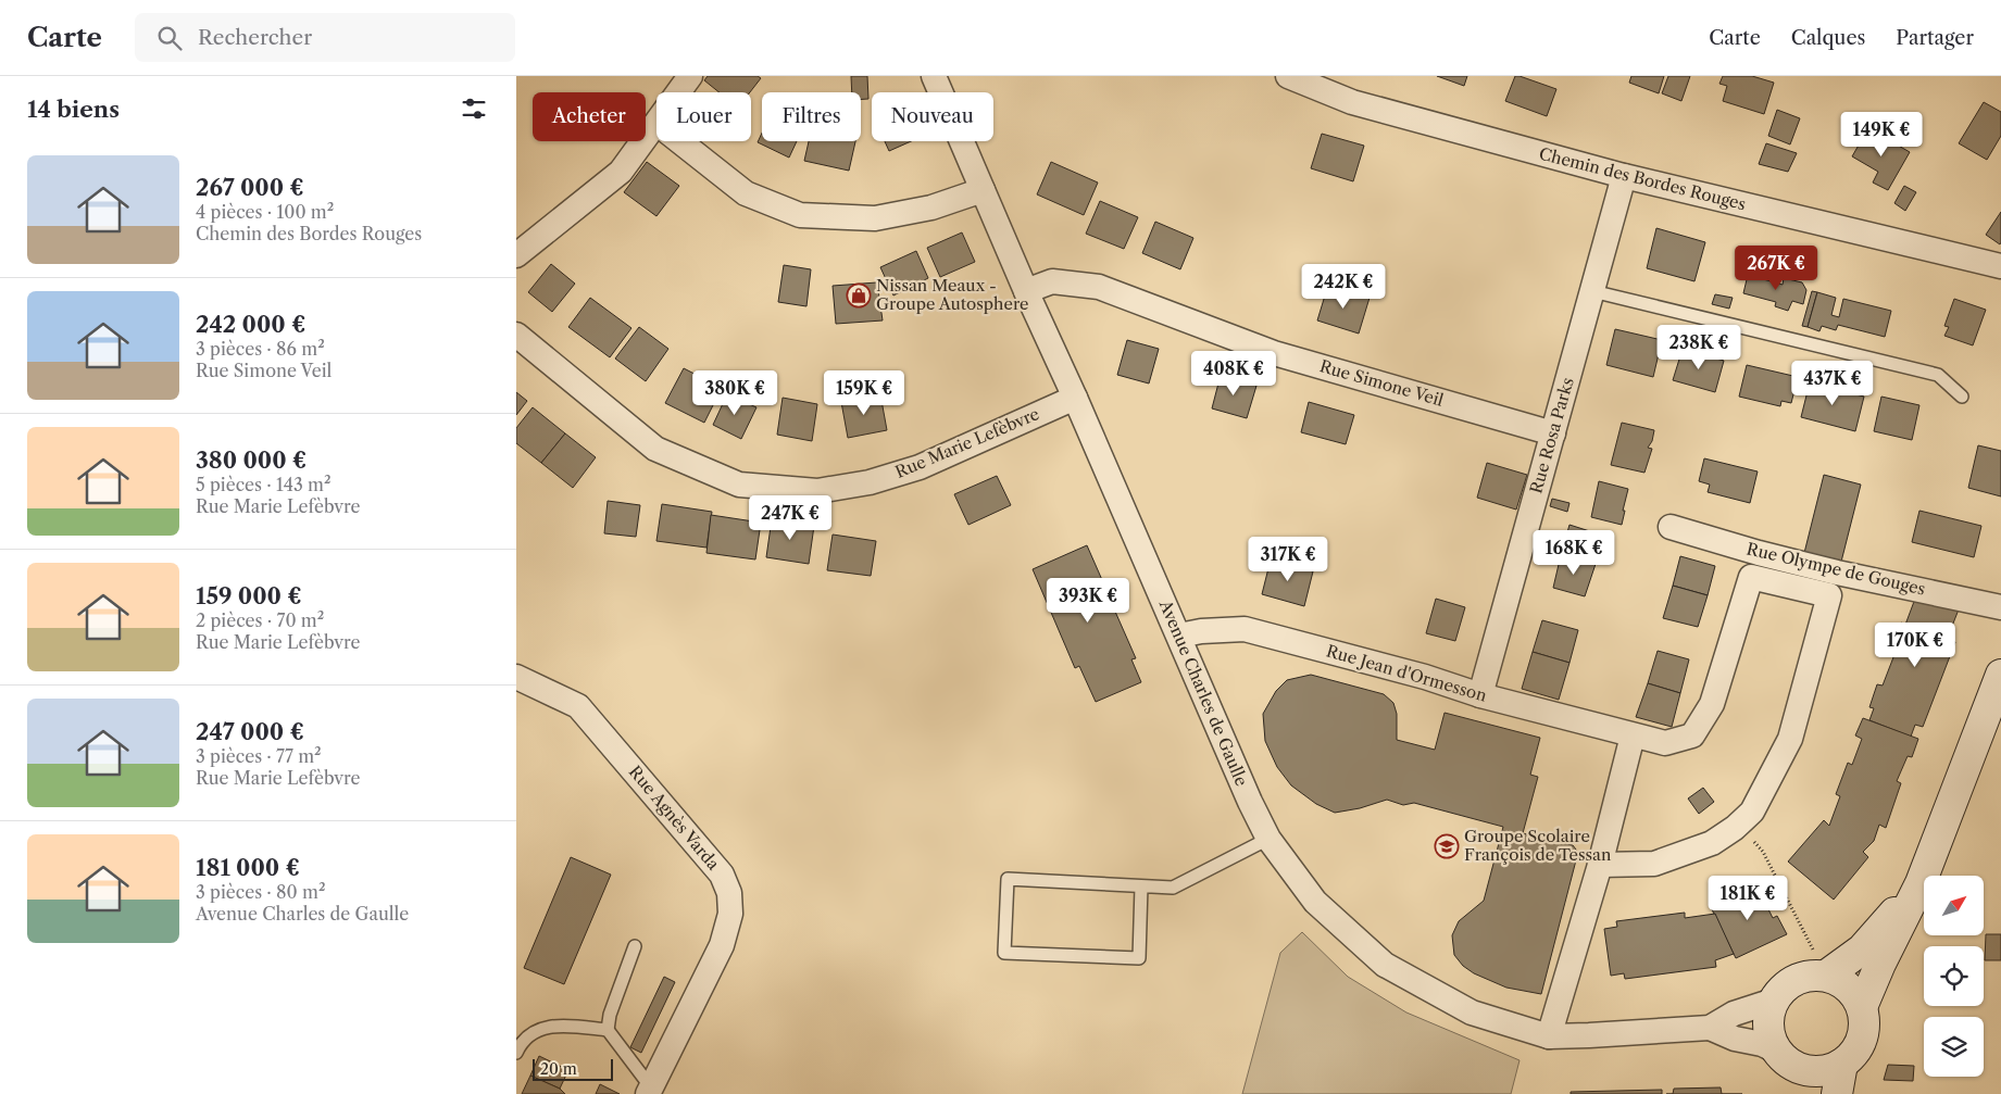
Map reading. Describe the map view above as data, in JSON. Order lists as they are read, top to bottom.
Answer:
{
  "streets": {
    "street": [
      "Chemin des Bordes Rouges",
      "Rue Simone Veil",
      "Rue Rosa Parks",
      "Rue Marie Lefèbvre",
      "Rue Olympe de Gouges",
      "Rue Jean d'Ormesson",
      "Avenue Charles de Gaulle",
      "Rue Agnès Varda"
    ]
  },
  "crossings": [
    ["Chemin des Bordes Rouges", "Rue Rosa Parks"],
    ["Rue Simone Veil", "Rue Rosa Parks"],
    ["Rue Simone Veil", "Avenue Charles de Gaulle"],
    ["Rue Rosa Parks", "Rue Jean d'Ormesson"],
    ["Rue Marie Lefèbvre", "Avenue Charles de Gaulle"],
    ["Rue Olympe de Gouges", "Rue Jean d'Ormesson"],
    ["Rue Jean d'Ormesson", "Avenue Charles de Gaulle"]
  ],
  "places": {
    "shop": ["Nissan Meaux - Groupe Autosphere"],
    "school or university": ["Groupe Scolaire François de Tessan"]
  },
  "scale_bar": "20 m",
  "north": "top right",
  "page": {
    "header": "Carte",
    "search": "Rechercher",
    "nav": ["Carte", "Calques", "Partager"],
    "heading": "14 biens",
    "chip": [
      "Acheter",
      "Louer",
      "Filtres",
      "Nouveau"
    ],
    "price": [
      "149K €",
      "267K €",
      "242K €",
      "238K €",
      "408K €",
      "437K €",
      "380K €",
      "159K €",
      "247K €",
      "168K €",
      "317K €",
      "393K €",
      "170K €",
      "181K €"
    ],
    "list": [
      {
        "name": "267 000 €",
        "note": "4 pièces · 100 m² · Chemin des Bordes Rouges"
      },
      {
        "name": "242 000 €",
        "note": "3 pièces · 86 m² · Rue Simone Veil"
      },
      {
        "name": "380 000 €",
        "note": "5 pièces · 143 m² · Rue Marie Lefèbvre"
      },
      {
        "name": "159 000 €",
        "note": "2 pièces · 70 m² · Rue Marie Lefèbvre"
      },
      {
        "name": "247 000 €",
        "note": "3 pièces · 77 m² · Rue Marie Lefèbvre"
      },
      {
        "name": "181 000 €",
        "note": "3 pièces · 80 m² · Avenue Charles de Gaulle"
      }
    ],
    "scale": "20 m"
  }
}
